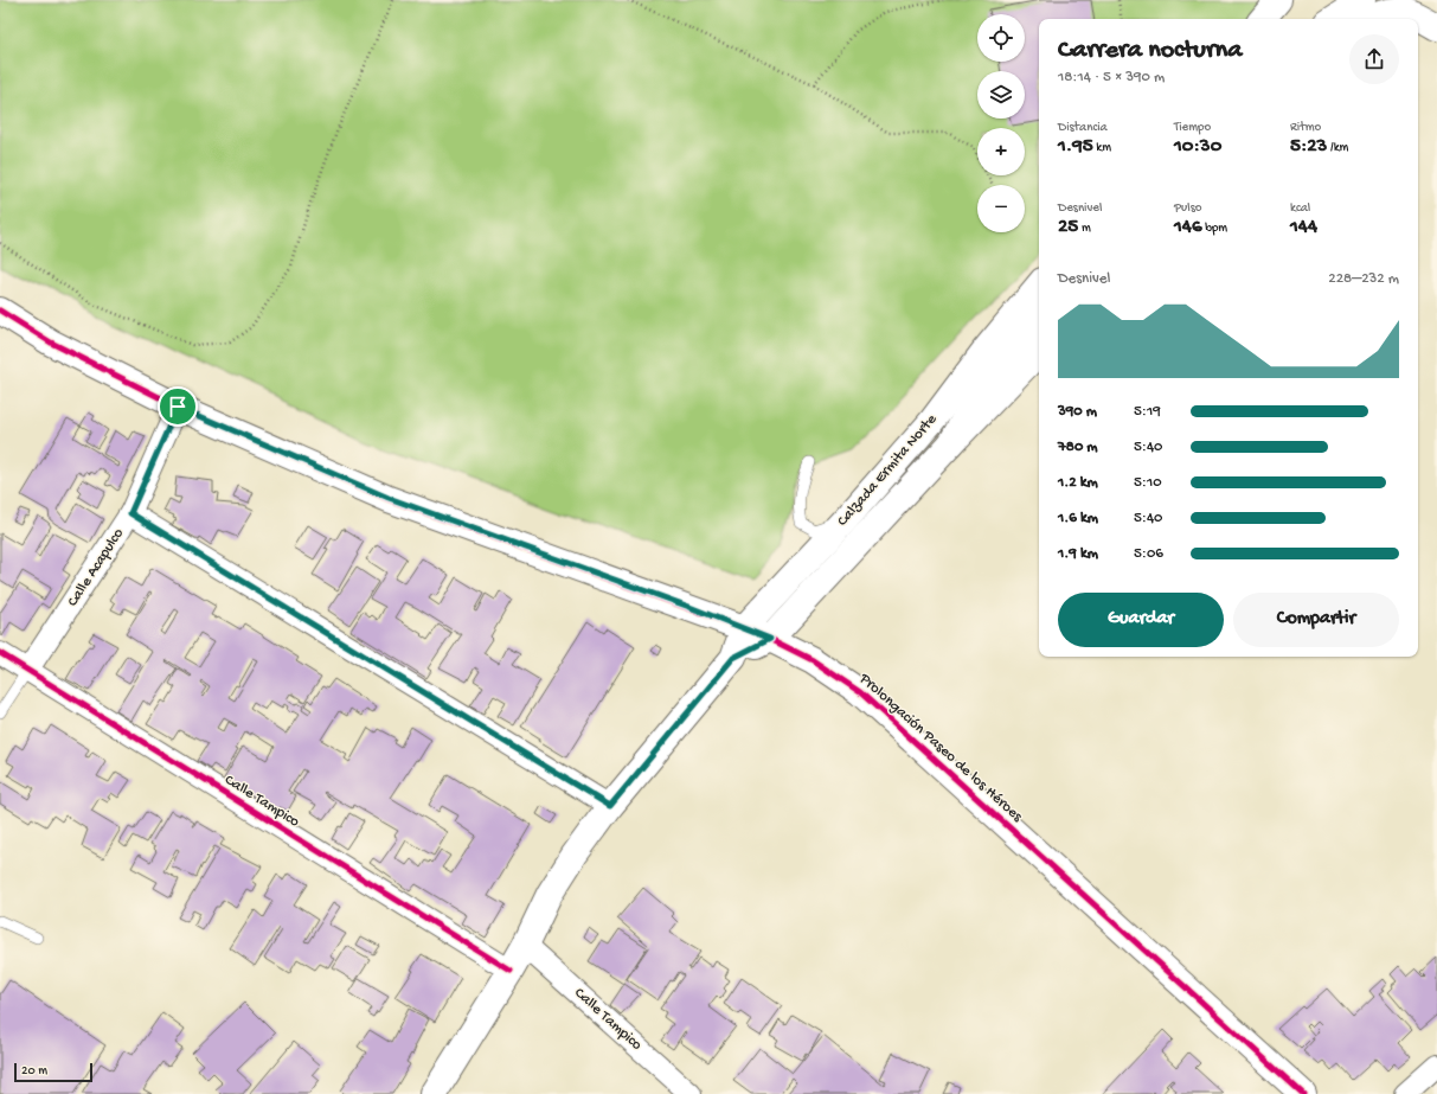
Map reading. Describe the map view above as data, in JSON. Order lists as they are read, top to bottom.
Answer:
{
  "streets": {
    "main road": ["Calzada Ermita Norte", "Prolongación Paseo de los Héroes"],
    "street": ["Calle Acapulco", "Calle Tampico"]
  },
  "crossings": [
    ["Calzada Ermita Norte", "Prolongación Paseo de los Héroes"],
    ["Calzada Ermita Norte", "Calle Tampico"],
    ["Calle Acapulco", "Prolongación Paseo de los Héroes"],
    ["Calle Acapulco", "Calle Tampico"]
  ],
  "scale_bar": "20 m",
  "page": {
    "map_buttons": ["+", "−"],
    "heading": ["Carrera nocturna", "18:14 · 5 × 390 m"],
    "stats": [
      ["Distancia", "1.95 km"],
      ["Tiempo", "10:30"],
      ["Ritmo", "5:23 /km"],
      ["Desnivel", "25 m"],
      ["Pulso", "146 bpm"],
      ["kcal", "144"]
    ],
    "chart": ["Desnivel", "228–232 m"],
    "list": [
      {
        "name": "390 m",
        "note": "5:19"
      },
      {
        "name": "780 m",
        "note": "5:40"
      },
      {
        "name": "1.2 km",
        "note": "5:10"
      },
      {
        "name": "1.6 km",
        "note": "5:40"
      },
      {
        "name": "1.9 km",
        "note": "5:06"
      }
    ],
    "buttons": ["Guardar", "Compartir"],
    "scale": "20 m"
  }
}
